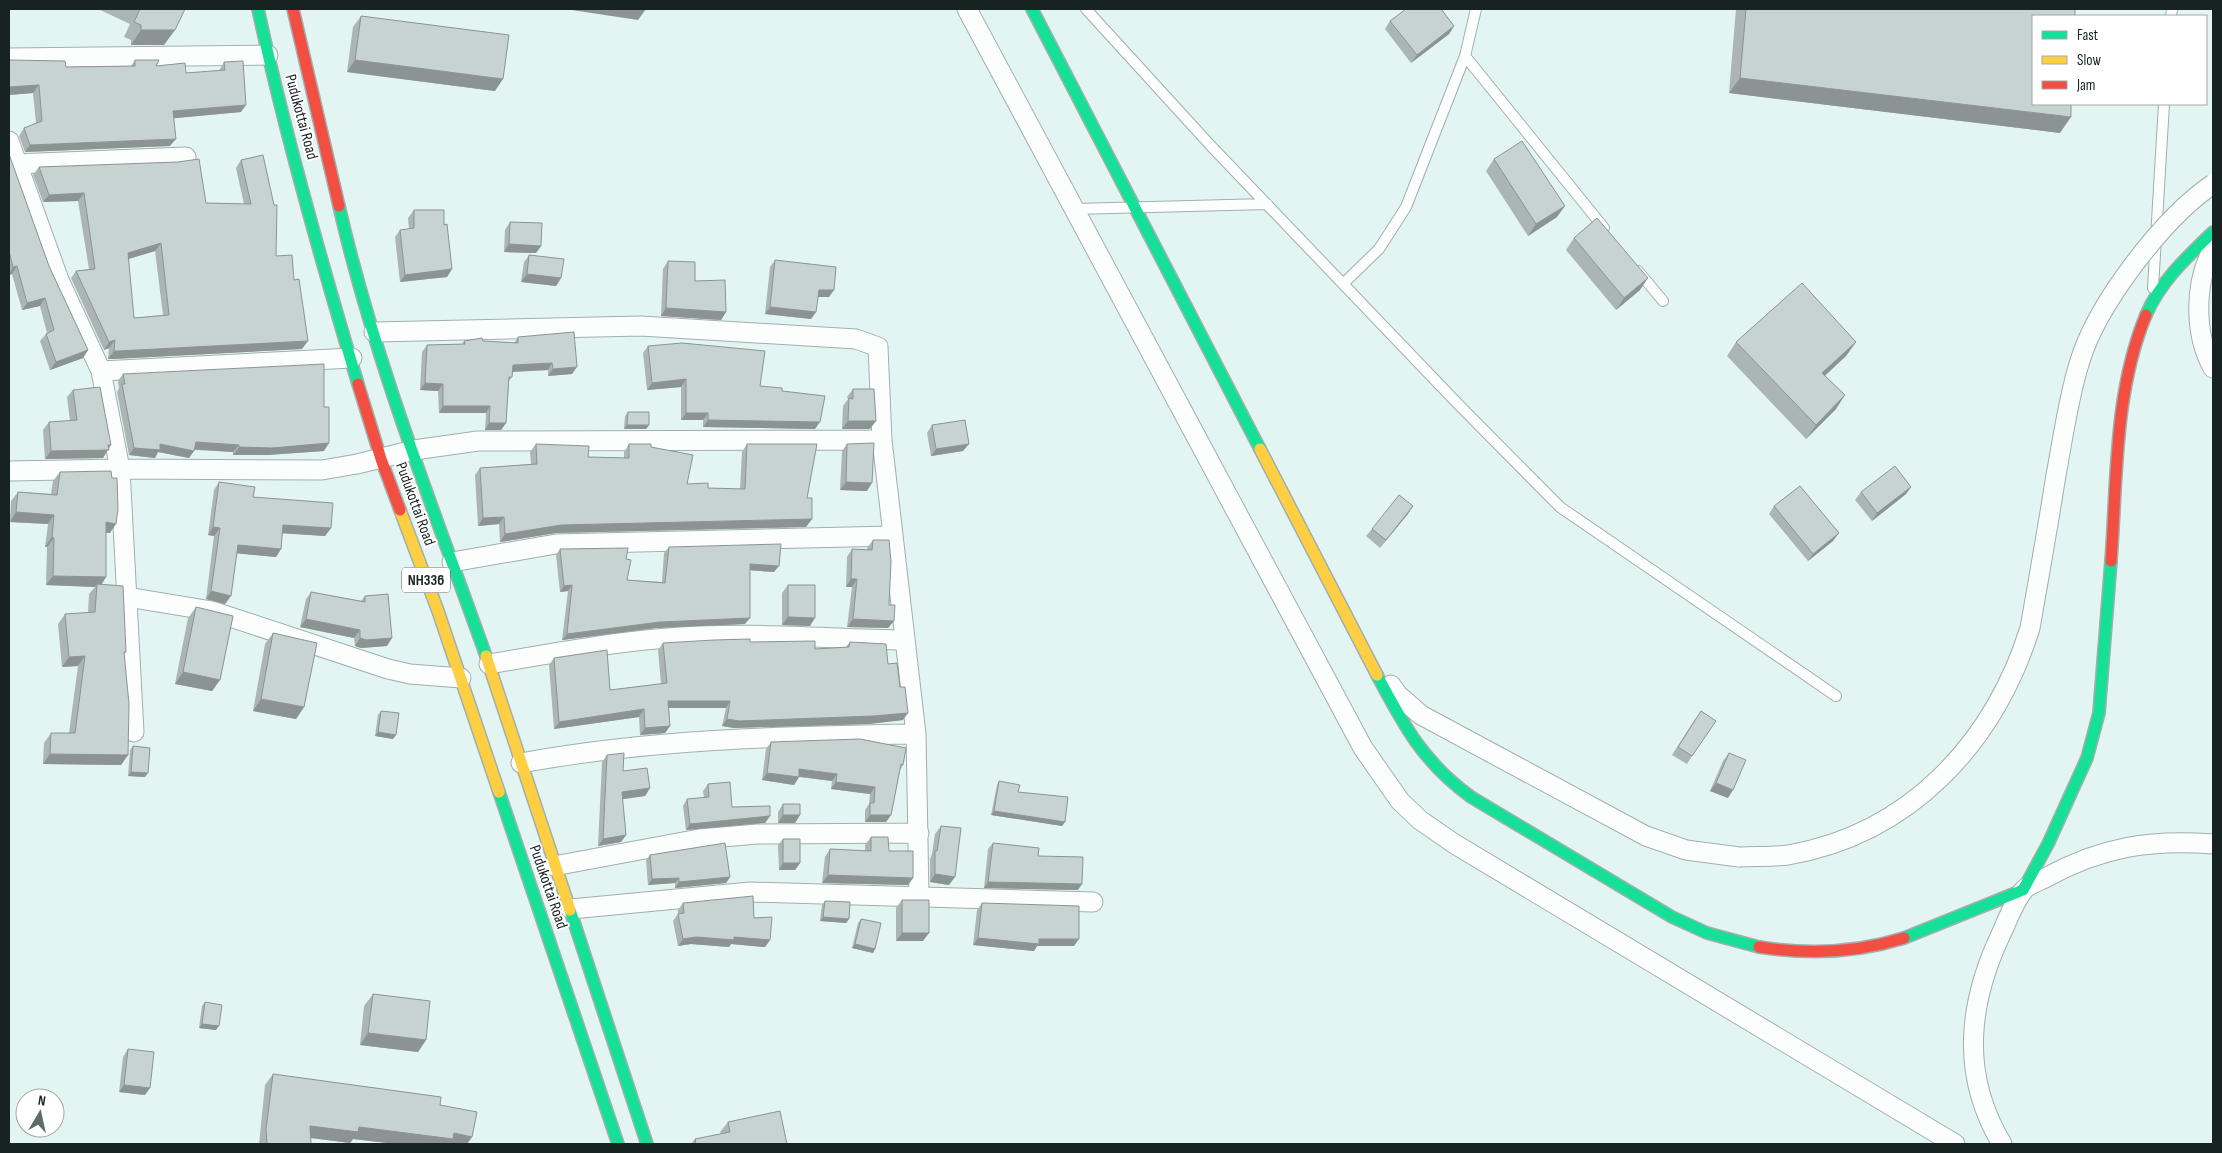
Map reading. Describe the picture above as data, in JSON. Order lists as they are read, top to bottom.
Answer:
{
  "streets": {
    "main road": ["Pudukottai Road", "NH336"]
  },
  "legend": ["Fast", "Slow", "Jam"],
  "north": "top"
}
